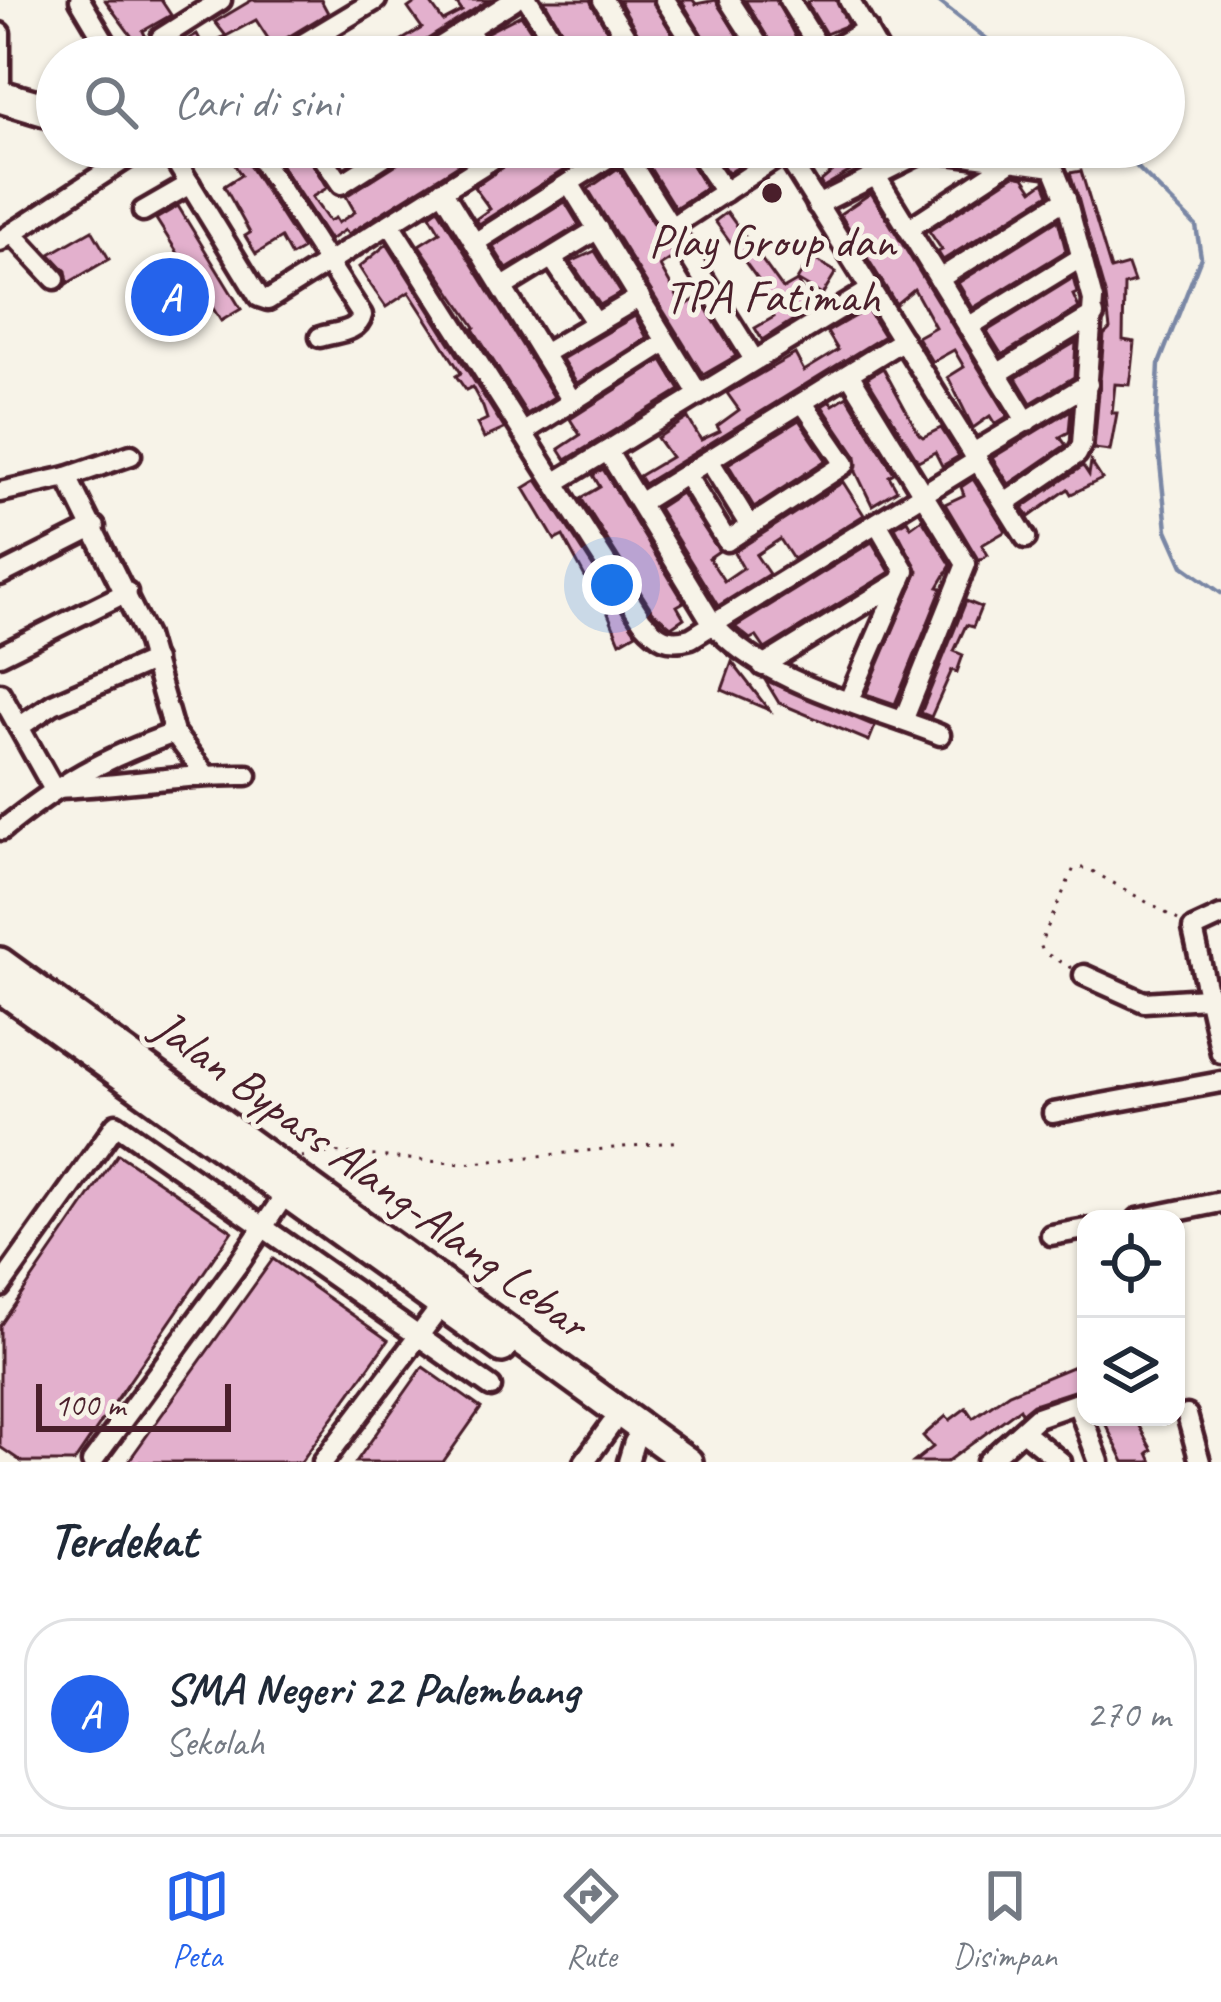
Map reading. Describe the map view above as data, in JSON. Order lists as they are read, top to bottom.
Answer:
{
  "streets": {
    "highway": ["Jalan Bypass Alang-Alang Lebar"]
  },
  "places": ["Play Group dan TPA Fatimah"],
  "scale_bar": "100 m",
  "page": {
    "search": "Cari di sini",
    "pins": "A",
    "scale": "100 m",
    "heading": "Terdekat",
    "list": [
      {
        "mark": "A",
        "name": "SMA Negeri 22 Palembang",
        "note": "Sekolah",
        "value": "270 m"
      }
    ],
    "nav": ["Peta", "Rute", "Disimpan"]
  }
}
